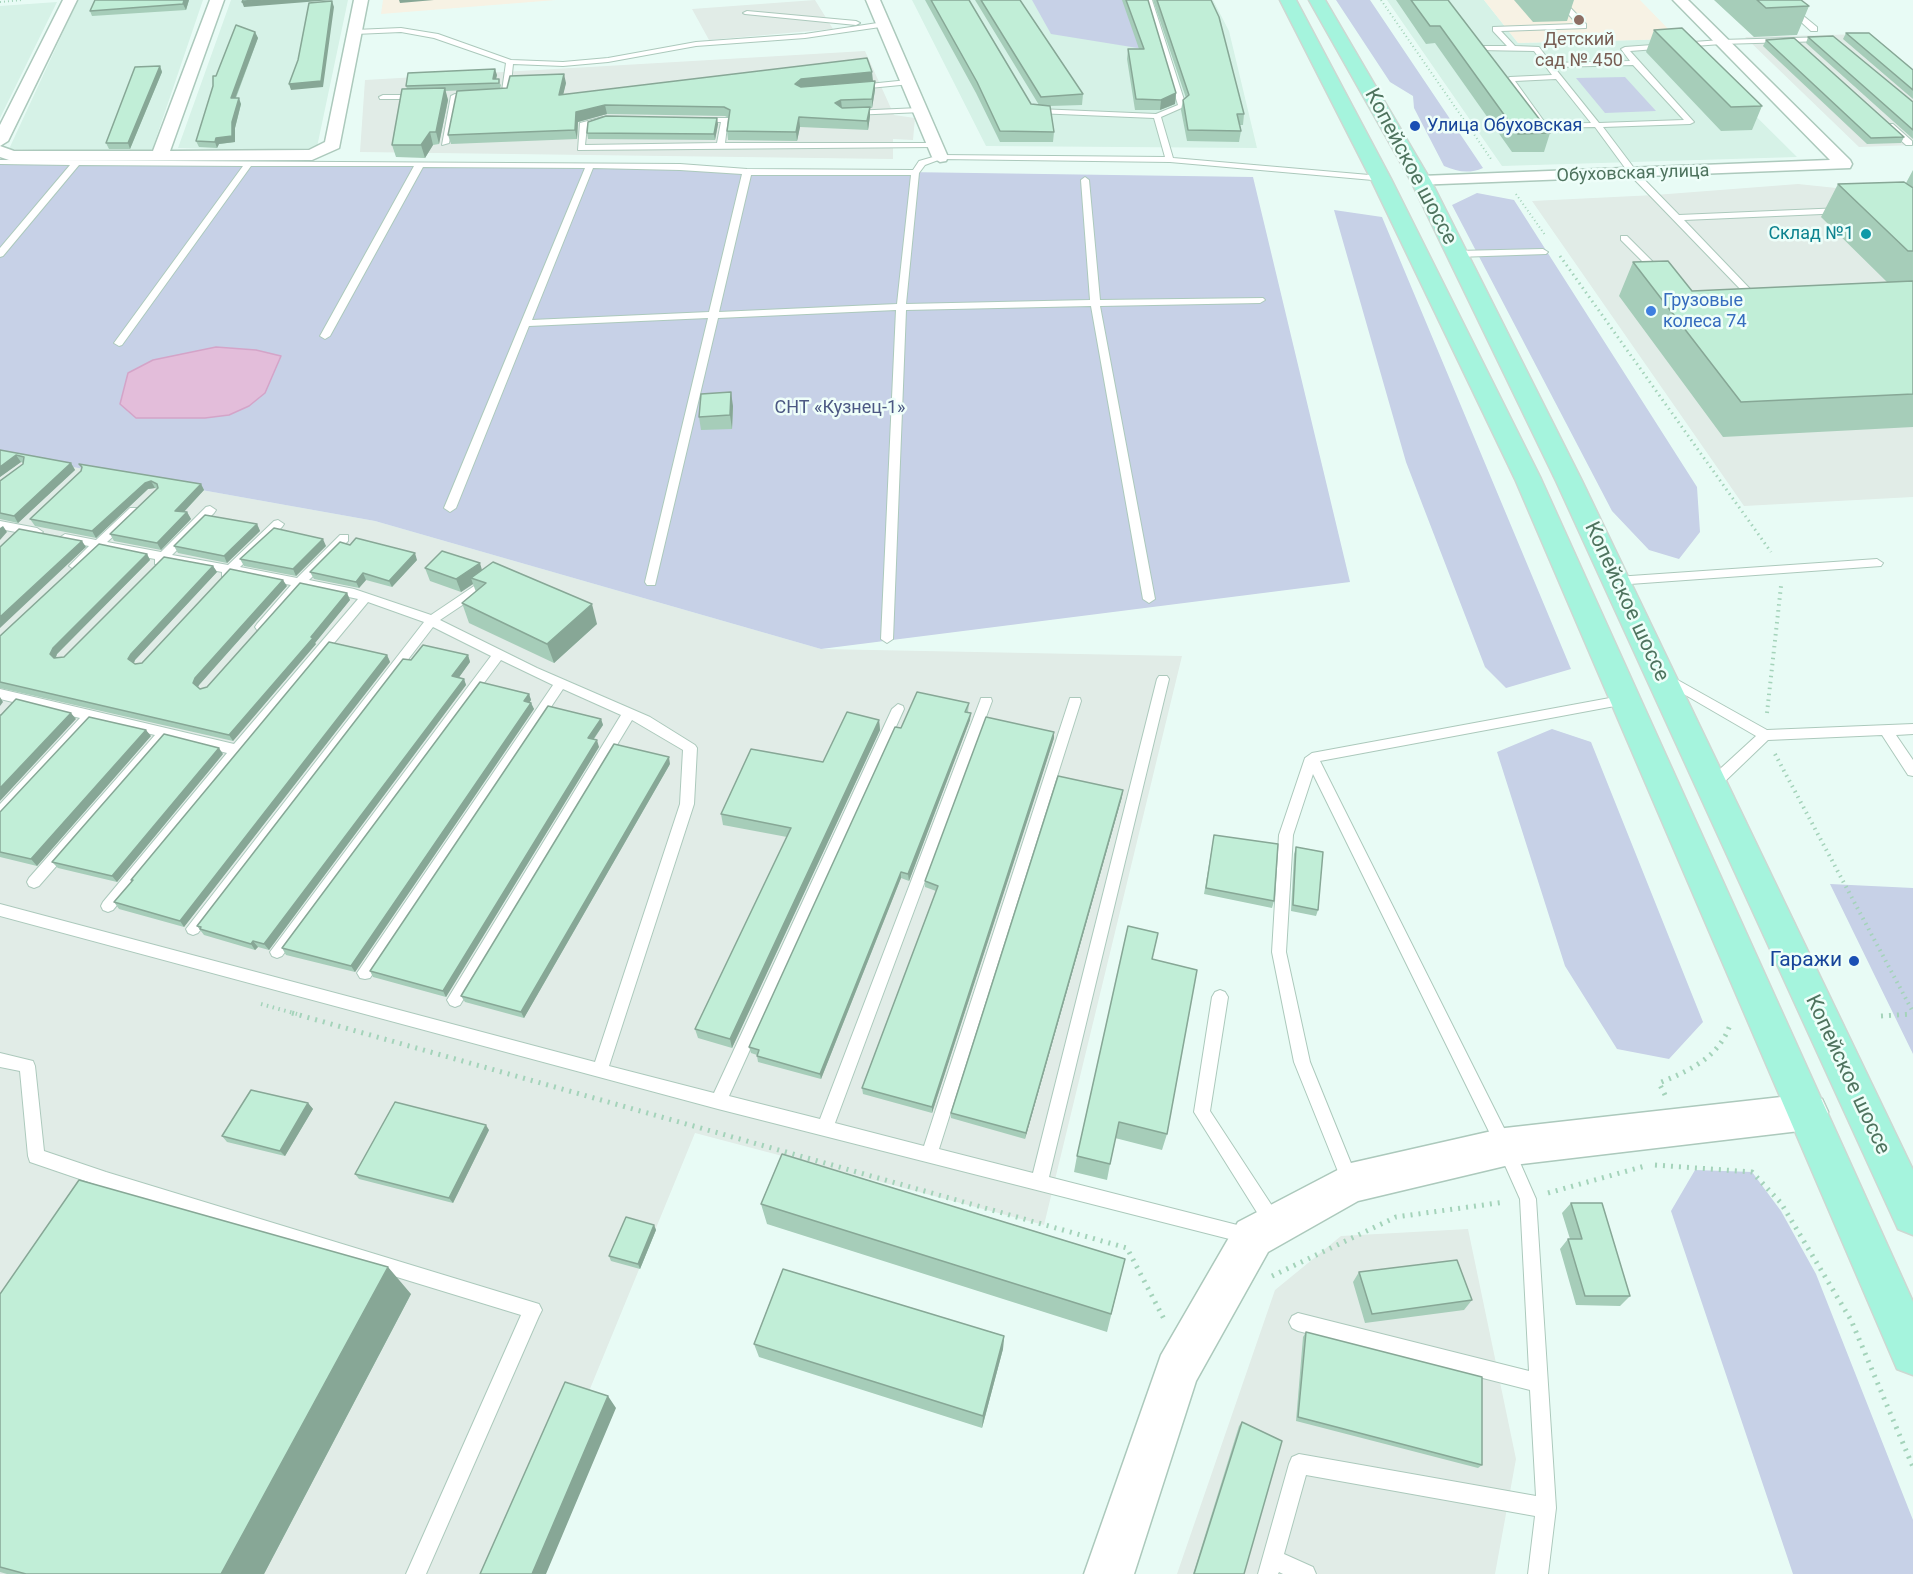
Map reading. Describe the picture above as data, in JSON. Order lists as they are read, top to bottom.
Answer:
{
  "streets": {
    "main road": ["Копейское шоссе"],
    "street": ["Обуховская улица"]
  },
  "crossings": [
    ["Копейское шоссе", "Обуховская улица"]
  ],
  "parks": ["СНТ «Кузнец-1»"],
  "places": [
    "Детский сад № 450",
    "Улица Обуховская",
    "Склад №1",
    "Грузовые колеса 74",
    "Гаражи"
  ]
}
